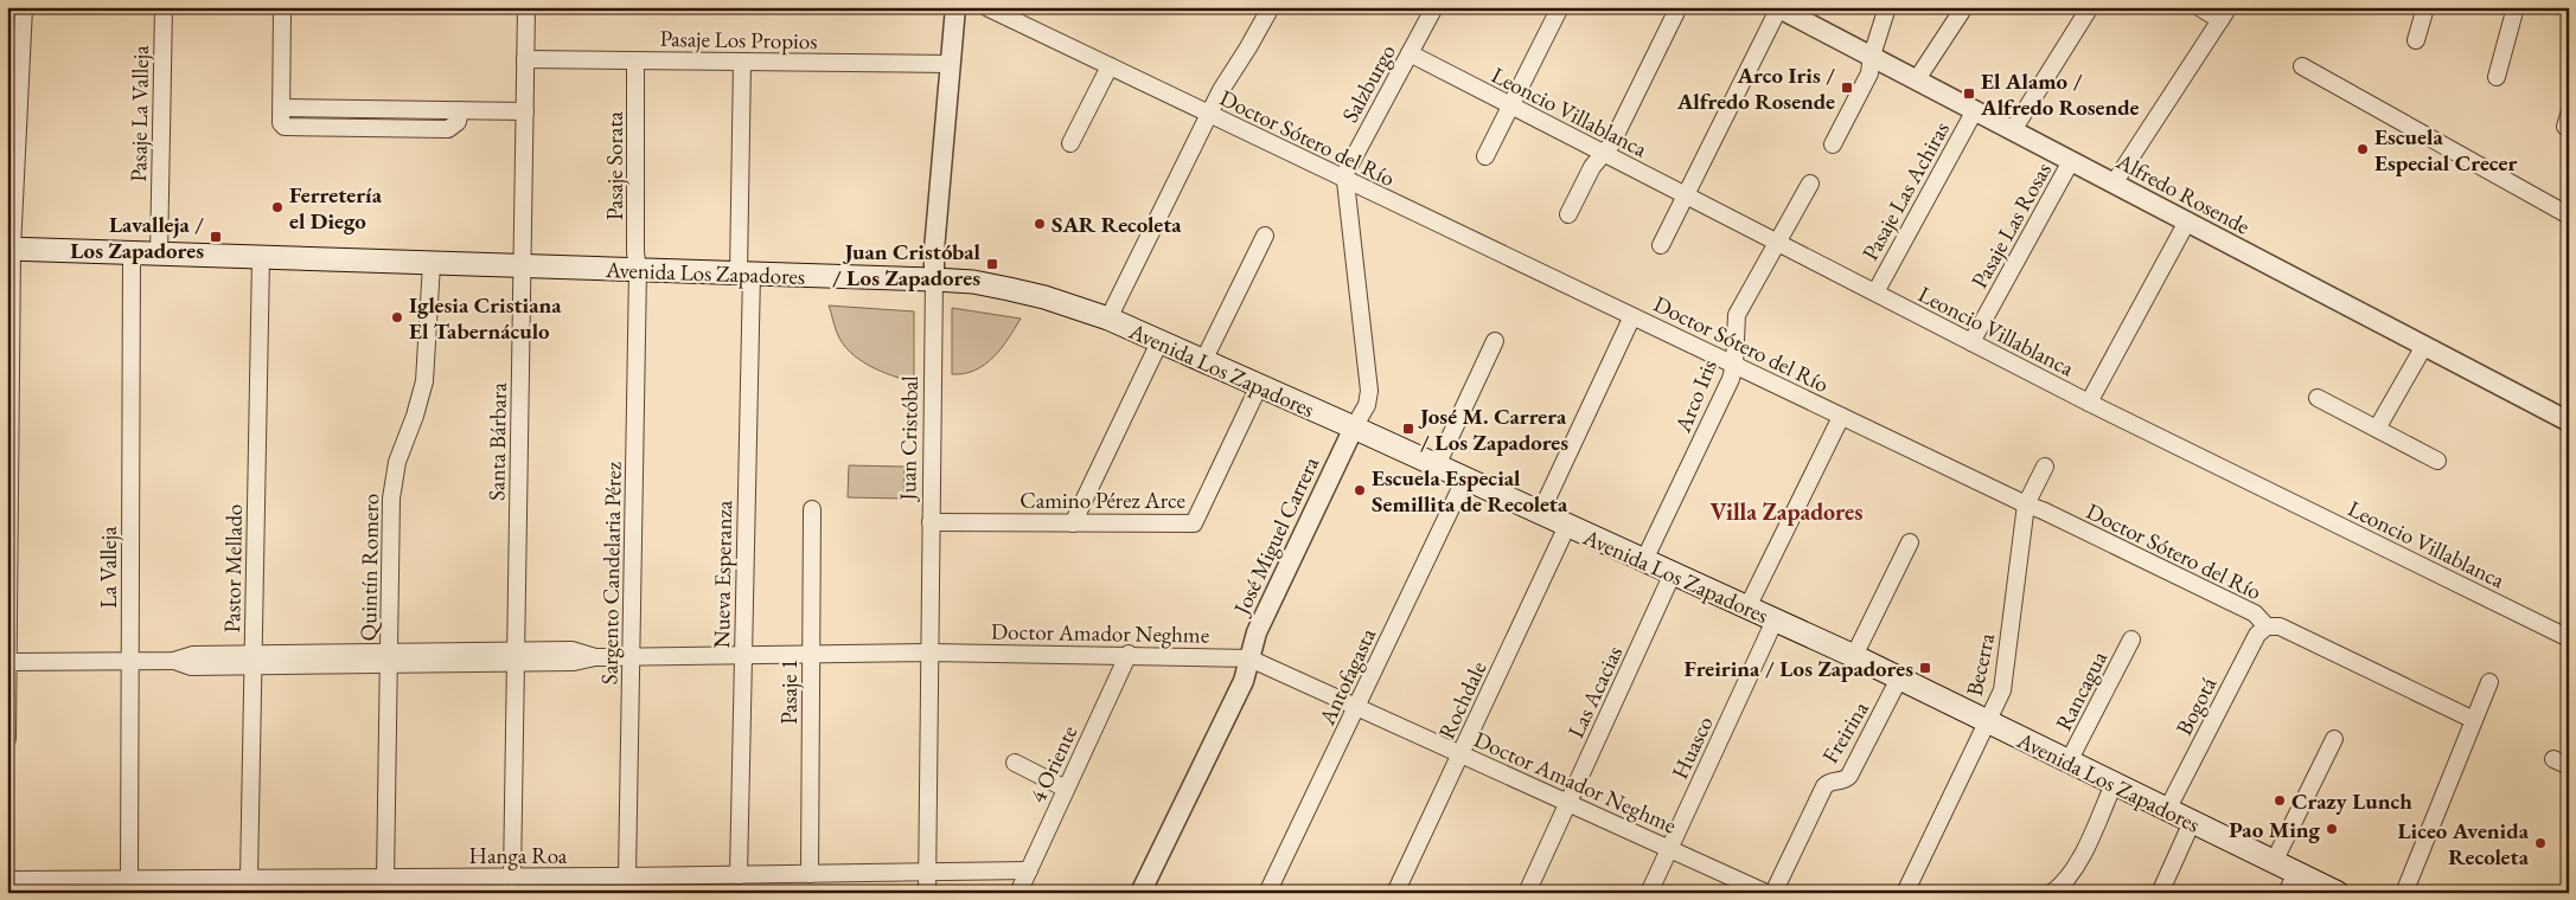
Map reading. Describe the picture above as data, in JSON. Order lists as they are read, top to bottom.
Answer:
{
  "streets": {
    "main road": ["Avenida Los Zapadores"],
    "street": [
      "Pasaje Los Propios",
      "Salzburgo",
      "Leoncio Villablanca",
      "Pasaje La Valleja",
      "Doctor Sótero del Río",
      "Pasaje Sorata",
      "Pasaje Las Achiras",
      "Alfredo Rosende",
      "Pasaje Las Rosas",
      "Arco Iris",
      "Juan Cristóbal",
      "Santa Bárbara",
      "Camino Pérez Arce",
      "José Miguel Carrera",
      "La Valleja",
      "Quintín Romero",
      "Pastor Mellado",
      "Sargento Candelaria Pérez",
      "Nueva Esperanza",
      "Doctor Amador Neghme",
      "Becerra",
      "Antofagasta",
      "Rancagua",
      "Pasaje 1",
      "Las Acacias",
      "Rochdale",
      "Bogotá",
      "Freirina",
      "Huasco",
      "4 Oriente",
      "Hanga Roa"
    ]
  },
  "crossings": [
    ["Pasaje Los Propios", "Pasaje Sorata"],
    ["Pasaje Los Propios", "Juan Cristóbal"],
    ["Pasaje Los Propios", "Santa Bárbara"],
    ["Pasaje Los Propios", "Nueva Esperanza"],
    ["Salzburgo", "Leoncio Villablanca"],
    ["Salzburgo", "Doctor Sótero del Río"],
    ["Salzburgo", "José Miguel Carrera"],
    ["Leoncio Villablanca", "Pasaje Las Achiras"],
    ["Leoncio Villablanca", "Pasaje Las Rosas"],
    ["Leoncio Villablanca", "Arco Iris"],
    ["Pasaje La Valleja", "Avenida Los Zapadores"],
    ["Doctor Sótero del Río", "Arco Iris"],
    ["Doctor Sótero del Río", "José Miguel Carrera"],
    ["Doctor Sótero del Río", "Becerra"],
    ["Doctor Sótero del Río", "Bogotá"],
    ["Pasaje Sorata", "Avenida Los Zapadores"],
    ["Pasaje Sorata", "Sargento Candelaria Pérez"],
    ["Pasaje Las Achiras", "Alfredo Rosende"],
    ["Alfredo Rosende", "Pasaje Las Rosas"],
    ["Avenida Los Zapadores", "Arco Iris"],
    ["Avenida Los Zapadores", "Juan Cristóbal"],
    ["Avenida Los Zapadores", "Santa Bárbara"],
    ["Avenida Los Zapadores", "Camino Pérez Arce"],
    ["Avenida Los Zapadores", "José Miguel Carrera"],
    ["Avenida Los Zapadores", "La Valleja"],
    ["Avenida Los Zapadores", "Quintín Romero"],
    ["Avenida Los Zapadores", "Pastor Mellado"],
    ["Avenida Los Zapadores", "Sargento Candelaria Pérez"],
    ["Avenida Los Zapadores", "Nueva Esperanza"],
    ["Avenida Los Zapadores", "Becerra"],
    ["Avenida Los Zapadores", "Antofagasta"],
    ["Avenida Los Zapadores", "Rancagua"],
    ["Avenida Los Zapadores", "Las Acacias"],
    ["Avenida Los Zapadores", "Rochdale"],
    ["Avenida Los Zapadores", "Bogotá"],
    ["Avenida Los Zapadores", "Freirina"],
    ["Avenida Los Zapadores", "Huasco"],
    ["Juan Cristóbal", "Camino Pérez Arce"],
    ["Juan Cristóbal", "Doctor Amador Neghme"],
    ["Juan Cristóbal", "Hanga Roa"],
    ["Santa Bárbara", "Doctor Amador Neghme"],
    ["Santa Bárbara", "Hanga Roa"],
    ["José Miguel Carrera", "Doctor Amador Neghme"],
    ["La Valleja", "Doctor Amador Neghme"],
    ["La Valleja", "Hanga Roa"],
    ["Quintín Romero", "Doctor Amador Neghme"],
    ["Quintín Romero", "Hanga Roa"],
    ["Pastor Mellado", "Doctor Amador Neghme"],
    ["Pastor Mellado", "Hanga Roa"],
    ["Sargento Candelaria Pérez", "Doctor Amador Neghme"],
    ["Sargento Candelaria Pérez", "Hanga Roa"],
    ["Nueva Esperanza", "Doctor Amador Neghme"],
    ["Nueva Esperanza", "Hanga Roa"],
    ["Doctor Amador Neghme", "Antofagasta"],
    ["Doctor Amador Neghme", "Pasaje 1"],
    ["Doctor Amador Neghme", "Las Acacias"],
    ["Doctor Amador Neghme", "Rochdale"],
    ["Doctor Amador Neghme", "Huasco"],
    ["Doctor Amador Neghme", "4 Oriente"],
    ["Pasaje 1", "Hanga Roa"],
    ["4 Oriente", "Hanga Roa"]
  ],
  "districts": ["Villa Zapadores"],
  "places": {
    "transit": [
      "Arco Iris / Alfredo Rosende",
      "El Alamo / Alfredo Rosende",
      "Lavalleja / Los Zapadores",
      "Juan Cristóbal / Los Zapadores",
      "José M. Carrera / Los Zapadores",
      "Freirina / Los Zapadores"
    ],
    "other": [
      "Escuela Especial Crecer",
      "Ferretería el Diego",
      "SAR Recoleta",
      "Iglesia Cristiana El Tabernáculo",
      "Escuela Especial Semillita de Recoleta",
      "Crazy Lunch",
      "Pao Ming",
      "Liceo Avenida Recoleta"
    ]
  }
}
